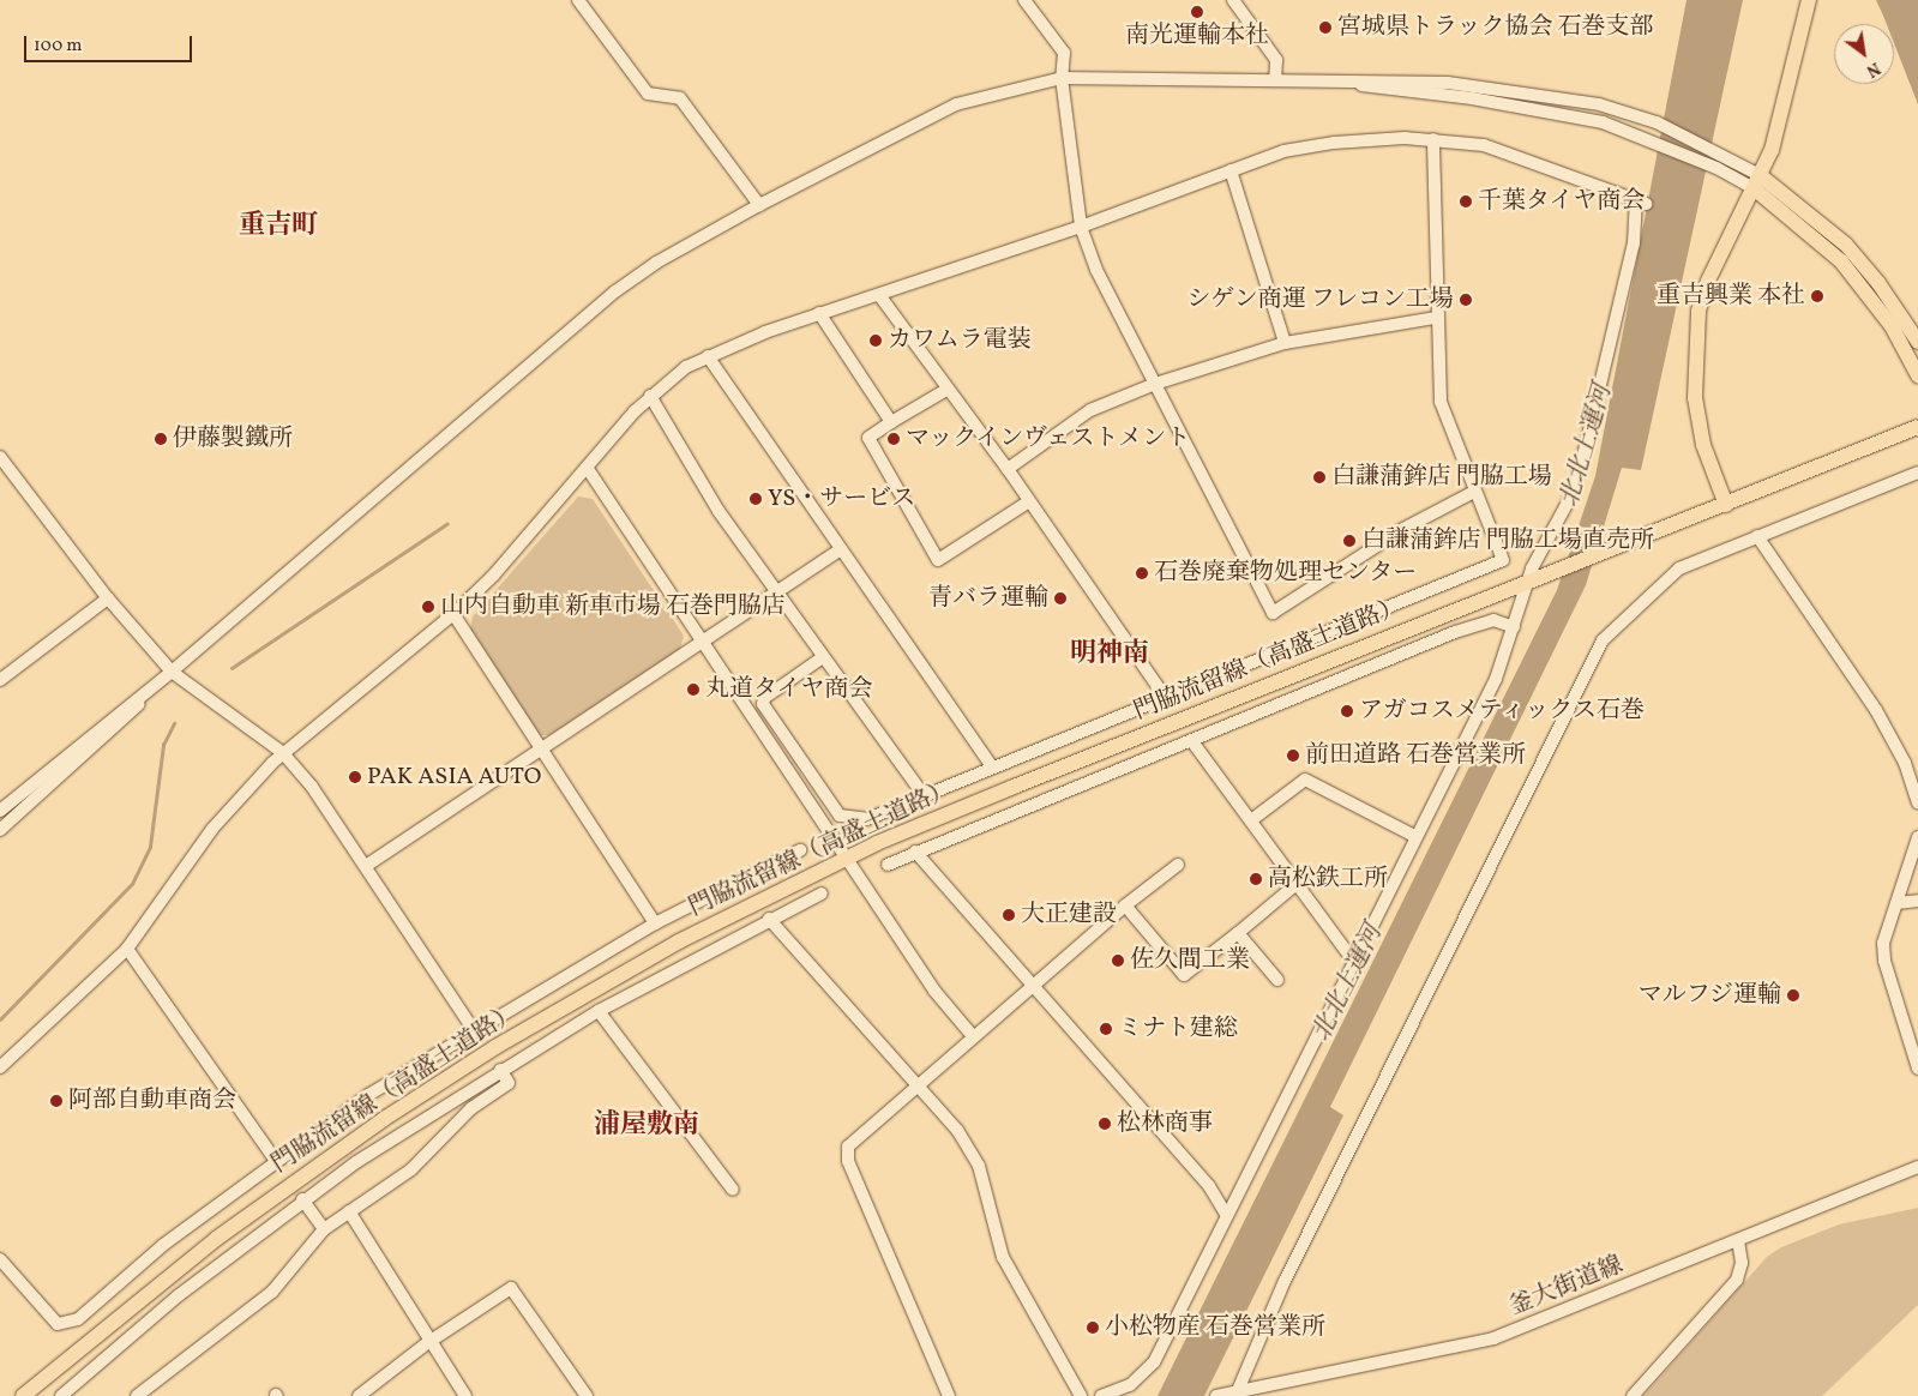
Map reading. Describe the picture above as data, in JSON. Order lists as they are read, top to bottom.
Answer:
{
  "streets": {
    "main road": ["門脇流留線（高盛土道路）"],
    "street": ["釜大街道線"]
  },
  "districts": ["重吉町", "明神南", "浦屋敷南"],
  "water": ["北北上運河"],
  "places": [
    "南光運輸本社",
    "宮城県トラック協会 石巻支部",
    "千葉タイヤ商会",
    "重吉興業 本社",
    "シゲン商運 フレコン工場",
    "カワムラ電装",
    "伊藤製鐵所",
    "マックインヴェストメント",
    "白謙蒲鉾店 門脇工場",
    "YS・サービス",
    "白謙蒲鉾店 門脇工場直売所",
    "石巻廃棄物処理センター",
    "青バラ運輸",
    "山内自動車 新車市場 石巻門脇店",
    "丸道タイヤ商会",
    "アガコスメティックス石巻",
    "前田道路 石巻営業所",
    "PAK ASIA AUTO",
    "高松鉄工所",
    "大正建設",
    "佐久間工業",
    "マルフジ運輸",
    "ミナト建総",
    "阿部自動車商会",
    "松林商事",
    "小松物産 石巻営業所"
  ],
  "scale_bar": "100 m",
  "north": "bottom right"
}
